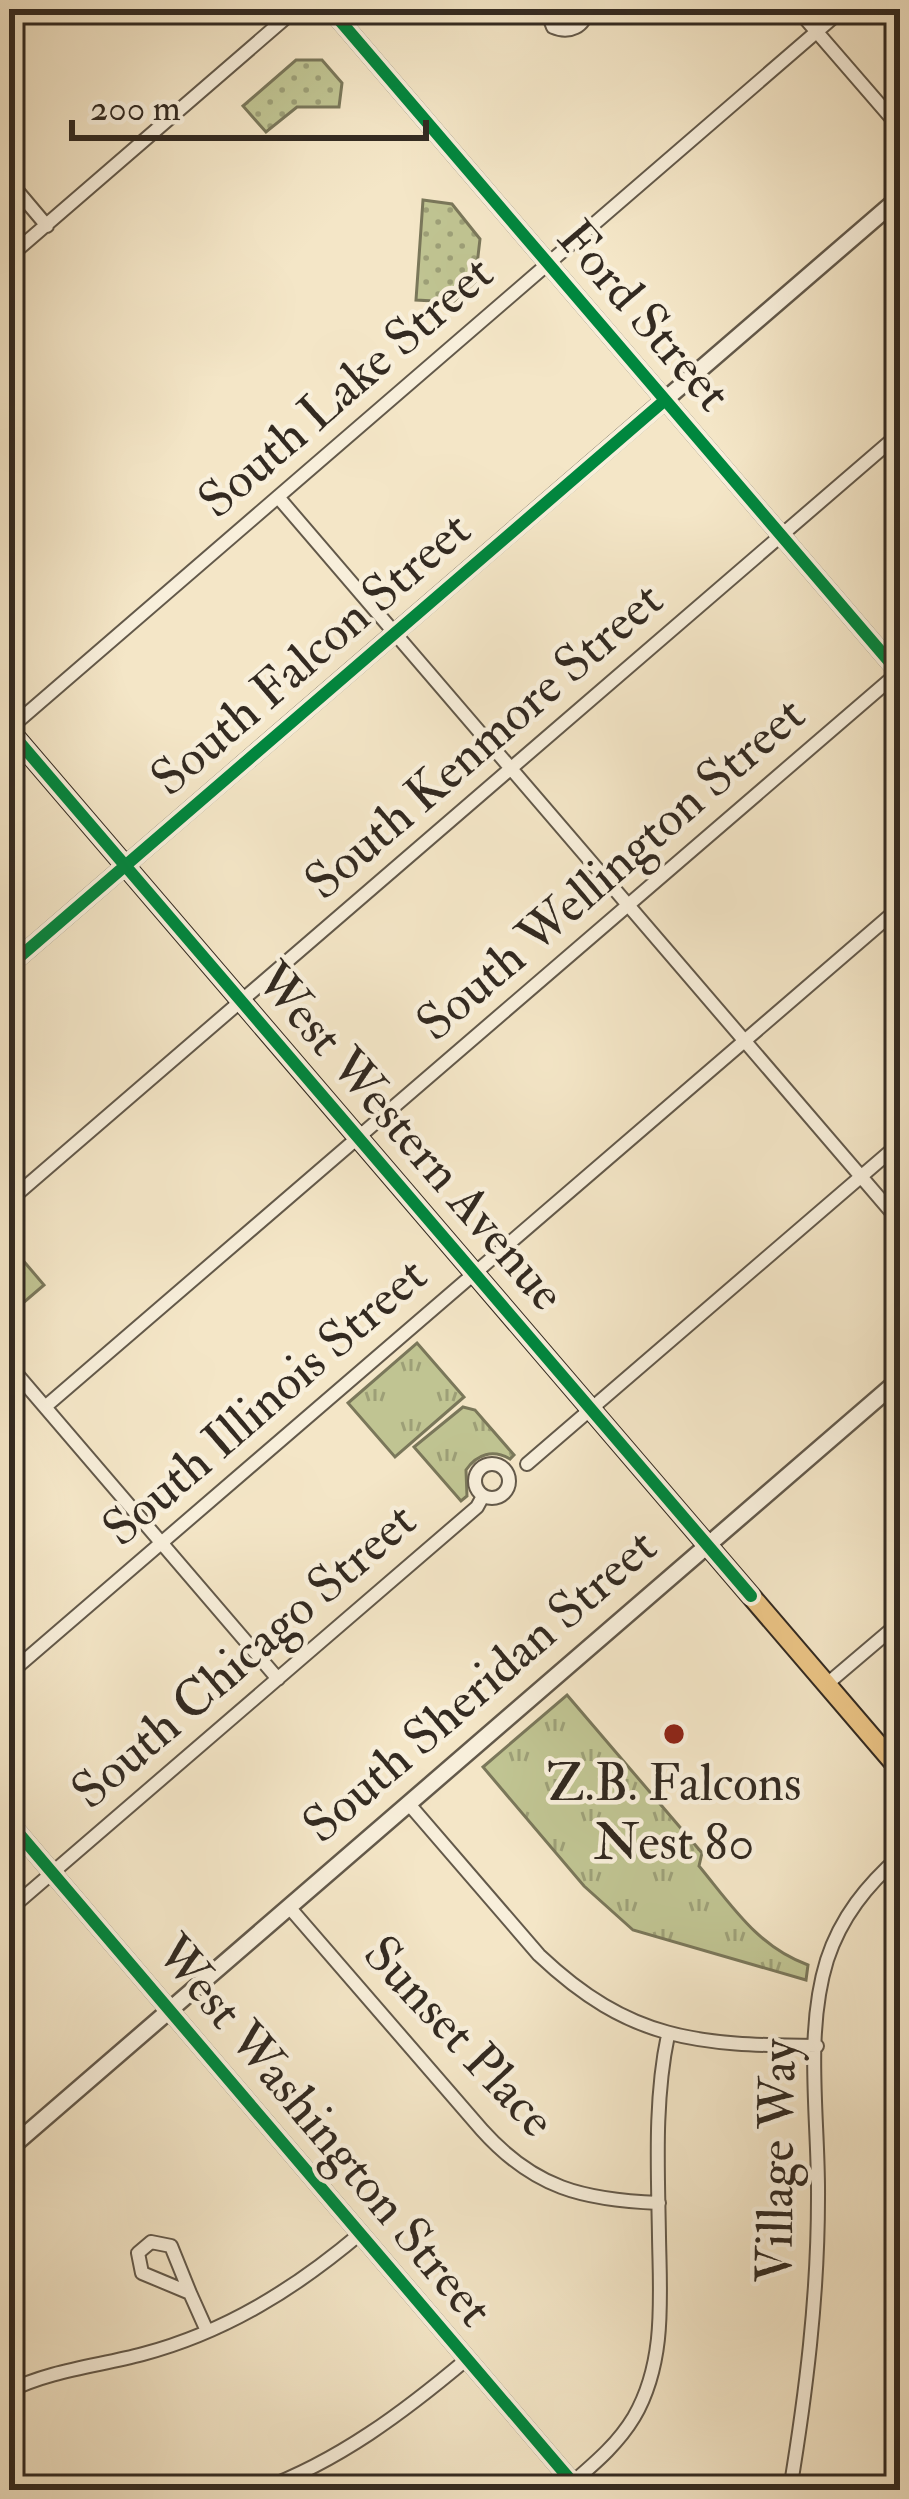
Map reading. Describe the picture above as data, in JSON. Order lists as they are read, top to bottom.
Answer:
{
  "streets": {
    "main road": ["West Western Avenue"],
    "street": [
      "Ford Street",
      "South Lake Street",
      "South Falcon Street",
      "South Kenmore Street",
      "South Wellington Street",
      "South Illinois Street",
      "South Chicago Street",
      "South Sheridan Street",
      "Sunset Place",
      "West Washington Street",
      "Village Way"
    ]
  },
  "crossings": [
    ["Ford Street", "South Lake Street"],
    ["Ford Street", "South Falcon Street"],
    ["Ford Street", "South Kenmore Street"],
    ["Ford Street", "South Wellington Street"],
    ["South Lake Street", "West Western Avenue"],
    ["South Falcon Street", "West Western Avenue"],
    ["South Kenmore Street", "West Western Avenue"],
    ["South Wellington Street", "West Western Avenue"],
    ["West Western Avenue", "South Illinois Street"],
    ["West Western Avenue", "South Sheridan Street"],
    ["South Chicago Street", "West Washington Street"],
    ["South Sheridan Street", "Sunset Place"],
    ["South Sheridan Street", "West Washington Street"]
  ],
  "places": ["Z.B. Falcons Nest 80"],
  "scale_bar": "200 m"
}
